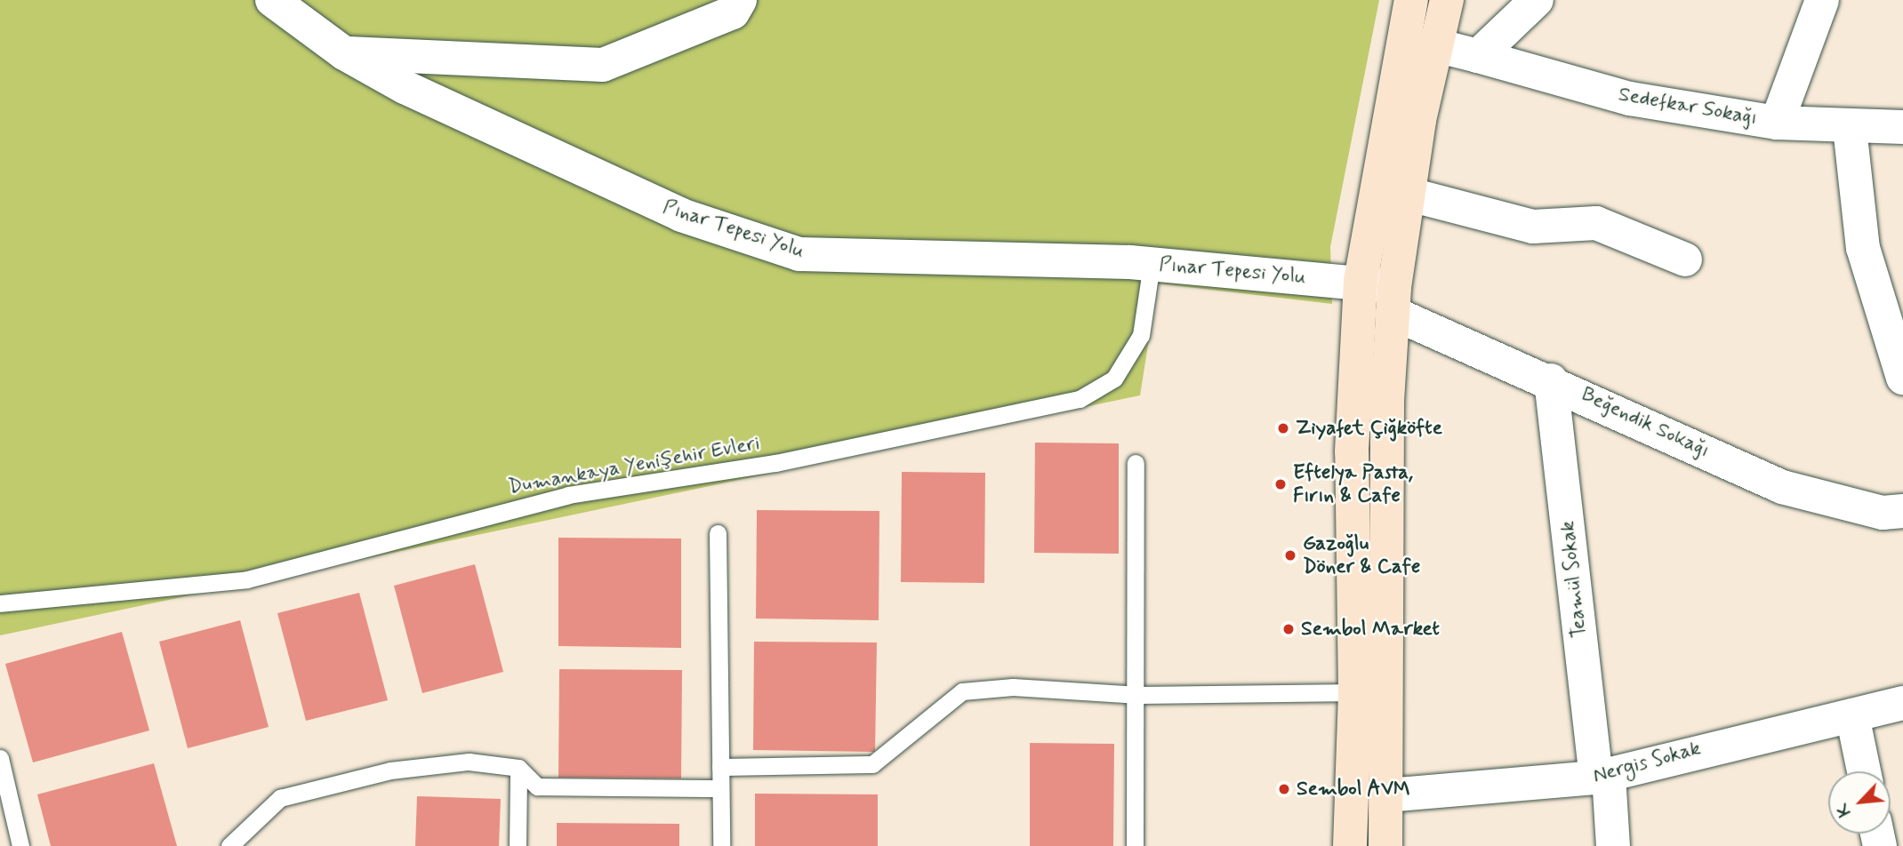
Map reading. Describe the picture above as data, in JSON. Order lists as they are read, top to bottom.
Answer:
{
  "streets": {
    "street": [
      "Sedefkar Sokağı",
      "Pınar Tepesi Yolu",
      "Beğendik Sokağı",
      "Teamül Sokak",
      "Nergis Sokak"
    ],
    "lane": ["Dumankaya Yenişehir Evleri"]
  },
  "crossings": [
    ["Pınar Tepesi Yolu", "Beğendik Sokağı"],
    ["Pınar Tepesi Yolu", "Dumankaya Yenişehir Evleri"],
    ["Beğendik Sokağı", "Teamül Sokak"],
    ["Teamül Sokak", "Nergis Sokak"]
  ],
  "places": [
    "Ziyafet Çiğköfte",
    "Eftelya Pasta, Fırın & Cafe",
    "Gazoğlu Döner & Cafe",
    "Sembol Market",
    "Sembol AVM"
  ],
  "north": "bottom left"
}
